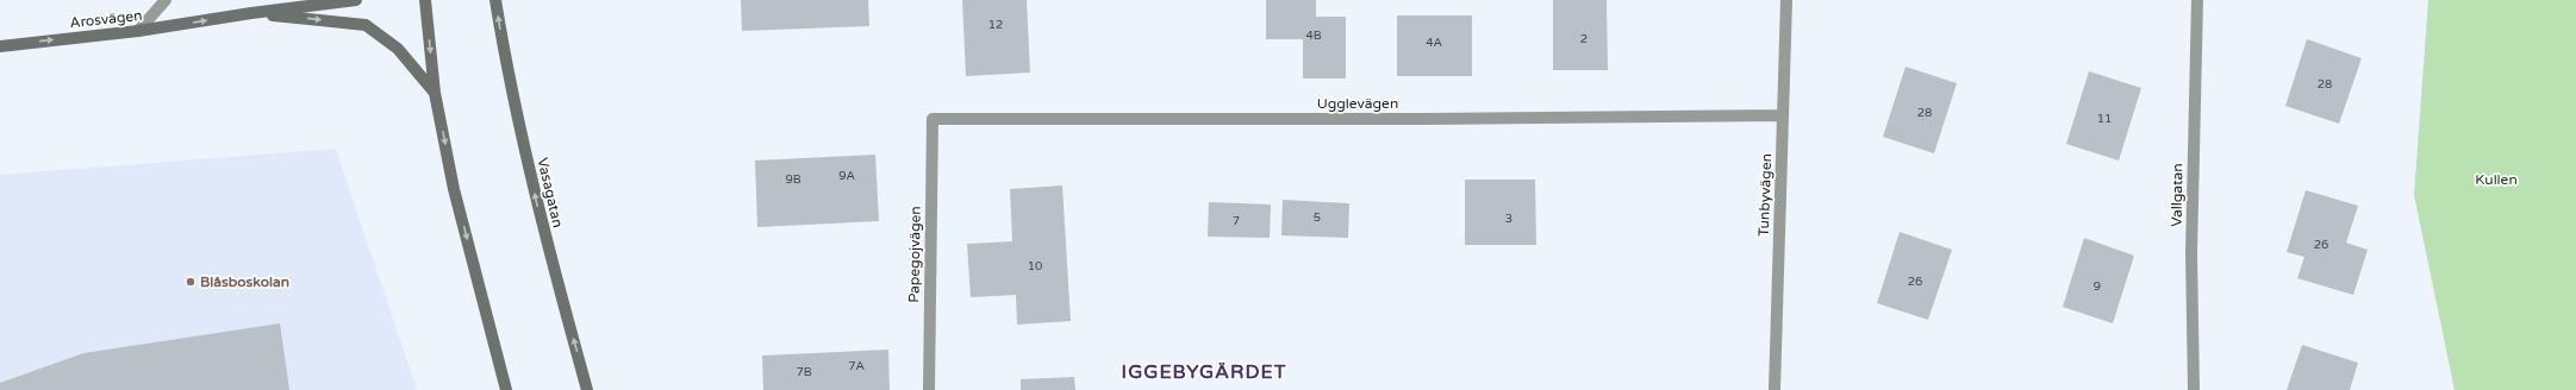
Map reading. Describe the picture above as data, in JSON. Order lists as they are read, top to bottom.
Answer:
{
  "streets": {
    "street": [
      "Arosvägen",
      "Ugglevägen",
      "Vasagatan",
      "Tunbyvägen",
      "Vallgatan",
      "Papegojvägen"
    ]
  },
  "crossings": [
    ["Ugglevägen", "Tunbyvägen"],
    ["Ugglevägen", "Papegojvägen"]
  ],
  "one_way": ["Arosvägen"],
  "districts": ["IGGEBYGÄRDET"],
  "parks": ["Kullen"],
  "places": ["Blåsboskolan"],
  "house_numbers": [
    "12",
    "4B",
    "2",
    "4A",
    "28",
    "28",
    "11",
    "9A",
    "9B",
    "5",
    "3",
    "7",
    "26",
    "10",
    "26",
    "9",
    "7A",
    "7B"
  ]
}
